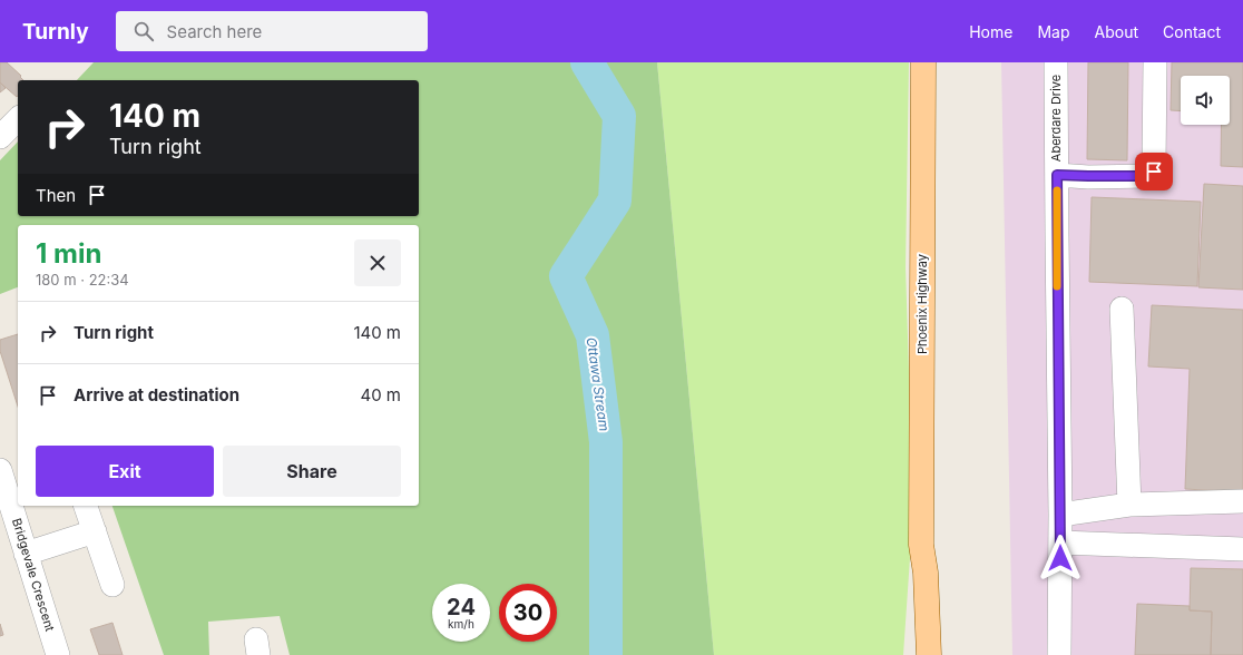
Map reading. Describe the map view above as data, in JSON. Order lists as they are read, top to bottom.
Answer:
{
  "streets": {
    "main road": ["Phoenix Highway"],
    "street": ["Aberdare Drive", "Bridgevale Crescent"]
  },
  "water": ["Ottawa Stream"],
  "page": {
    "header": "Turnly",
    "search": "Search here",
    "nav": [
      "Home",
      "Map",
      "About",
      "Contact"
    ],
    "turn": ["140 m", "Turn right"],
    "then": "Then",
    "heading": ["1 min", "180 m · 22:34"],
    "list": [
      {
        "name": "Turn right",
        "value": "140 m"
      },
      {
        "name": "Arrive at destination",
        "value": "40 m"
      }
    ],
    "buttons": ["Exit", "Share"],
    "speed": "24 km/h",
    "limit": "30"
  }
}
